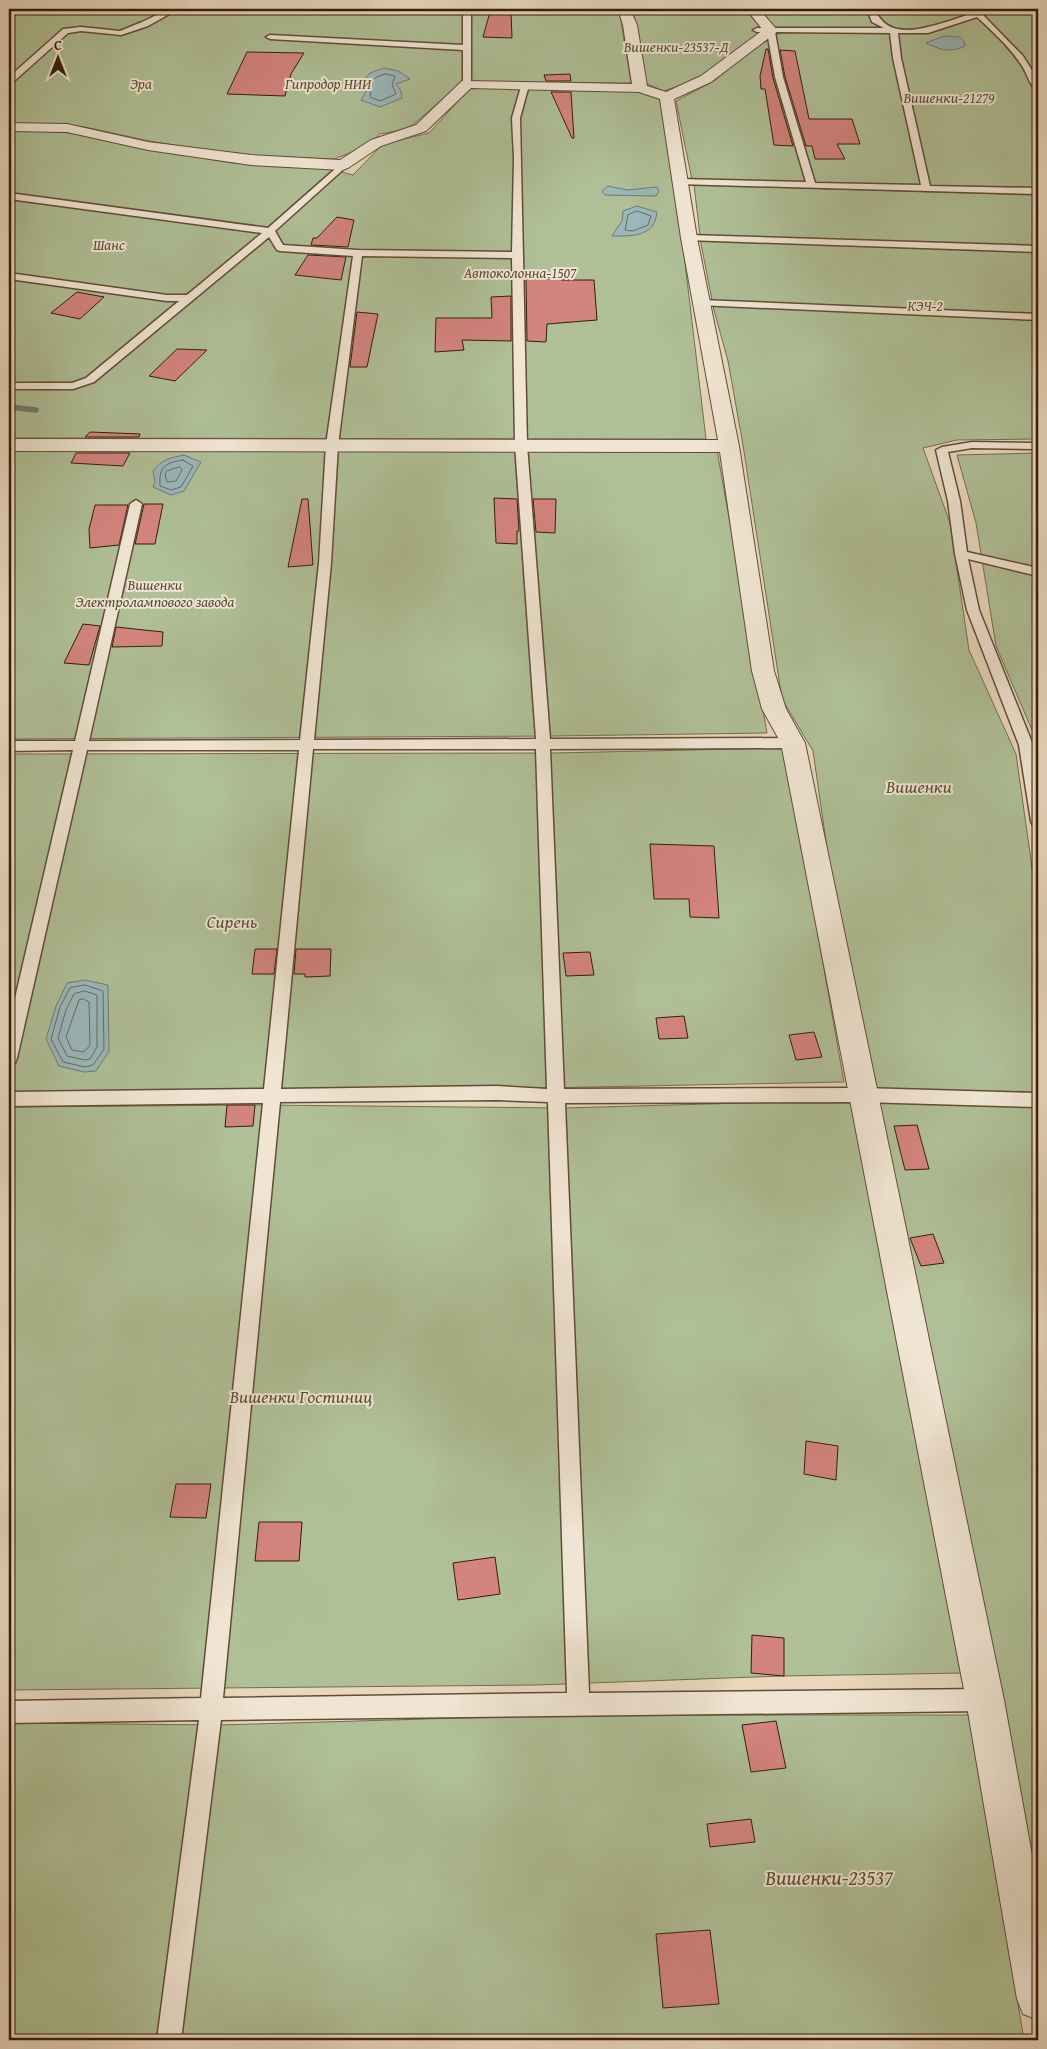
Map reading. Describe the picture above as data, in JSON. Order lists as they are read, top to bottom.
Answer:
{
  "parks": [
    "Вишенки-23537-Д",
    "Эра",
    "Гипродор НИИ",
    "Вишенки-21279",
    "Шанс",
    "Автоколонна-1507",
    "КЭЧ-2",
    "Вишенки Электролампового завода",
    "Вишенки",
    "Сирень",
    "Вишенки Гостиниц",
    "Вишенки-23537"
  ],
  "north": "top"
}
